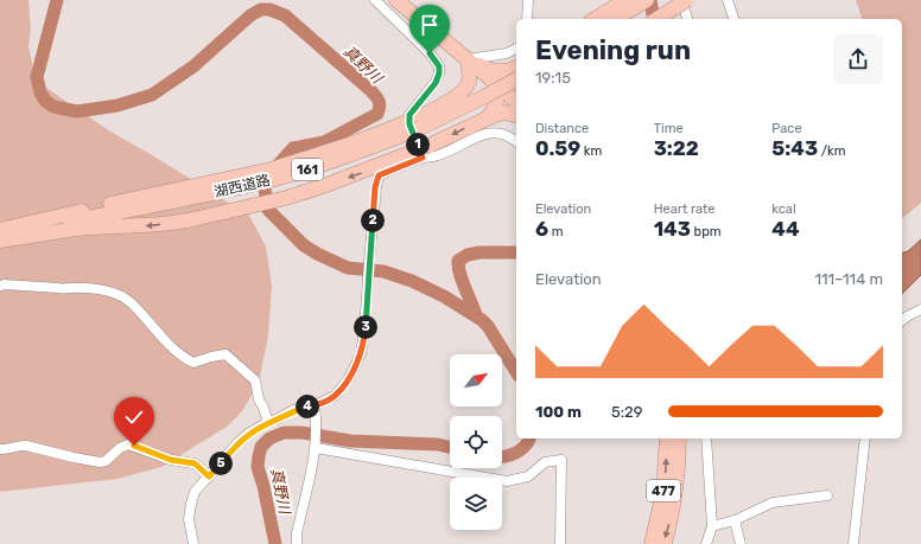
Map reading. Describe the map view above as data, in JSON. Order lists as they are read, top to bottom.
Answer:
{
  "streets": {
    "highway": ["477"]
  },
  "water": ["真野川"],
  "north": "top right",
  "page": {
    "heading": ["Evening run", "19:15"],
    "stats": [
      ["Distance", "0.59 km"],
      ["Time", "3:22"],
      ["Pace", "5:43 /km"],
      ["Elevation", "6 m"],
      ["Heart rate", "143 bpm"],
      ["kcal", "44"]
    ],
    "pins": [
      "1",
      "2",
      "3",
      "4",
      "5"
    ],
    "chart": ["Elevation", "111–114 m"],
    "list": [
      {
        "name": "100 m",
        "note": "5:29"
      }
    ]
  }
}
